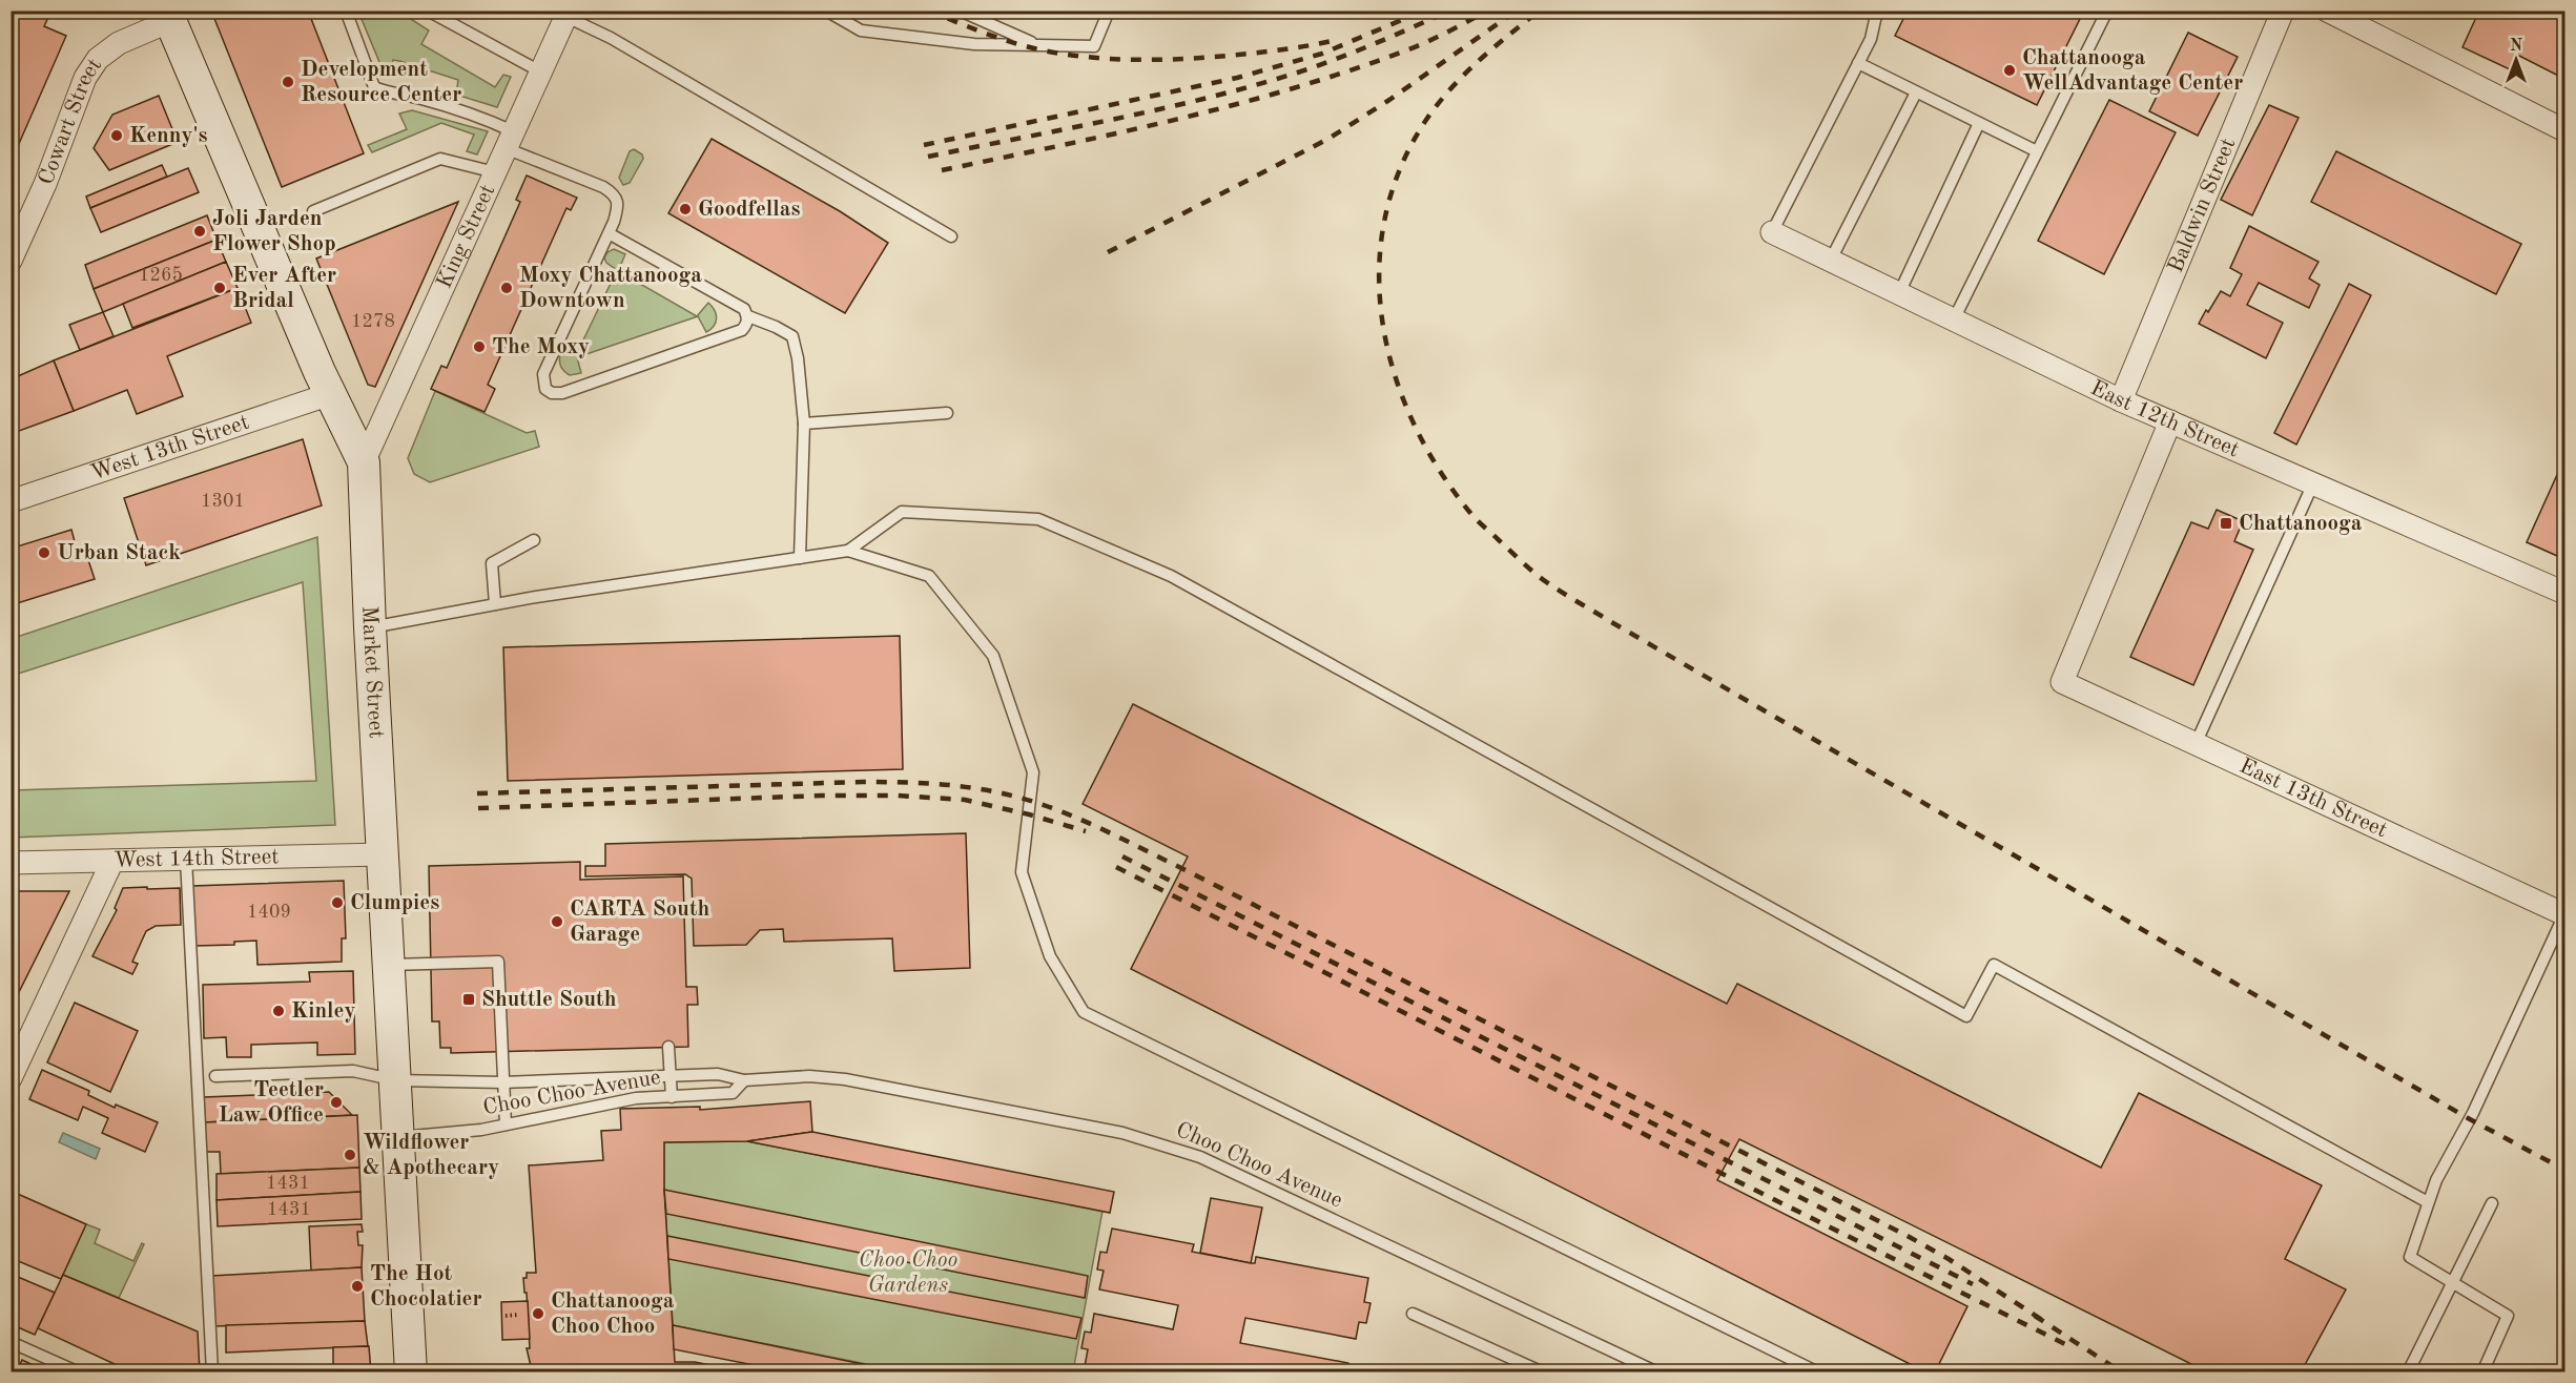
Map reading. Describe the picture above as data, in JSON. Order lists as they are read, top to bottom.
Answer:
{
  "streets": {
    "main road": ["Market Street"],
    "street": [
      "Cowart Street",
      "Baldwin Street",
      "King Street",
      "East 12th Street",
      "West 13th Street",
      "East 13th Street",
      "West 14th Street"
    ],
    "lane": ["Choo Choo Avenue"]
  },
  "crossings": [
    ["Cowart Street", "Market Street"],
    ["Baldwin Street", "East 12th Street"],
    ["King Street", "Market Street"],
    ["East 12th Street", "East 13th Street"],
    ["West 13th Street", "Market Street"],
    ["Market Street", "West 14th Street"],
    ["Market Street", "Choo Choo Avenue"]
  ],
  "parks": ["Choo Choo Gardens"],
  "places": {
    "other": [
      "Chattanooga WellAdvantage Center",
      "Development Resource Center",
      "Kenny's",
      "Goodfellas",
      "Joli Jarden Flower Shop",
      "Ever After Bridal",
      "Moxy Chattanooga Downtown",
      "The Moxy",
      "Urban Stack",
      "Clumpies",
      "CARTA South Garage",
      "Kinley",
      "Teetler Law Office",
      "Wildflower & Apothecary",
      "The Hot Chocolatier",
      "Chattanooga Choo Choo"
    ],
    "transit": ["Chattanooga", "Shuttle South"]
  },
  "house_numbers": [
    "1265",
    "1278",
    "1301",
    "1409",
    "1431",
    "1431"
  ],
  "north": "top"
}
